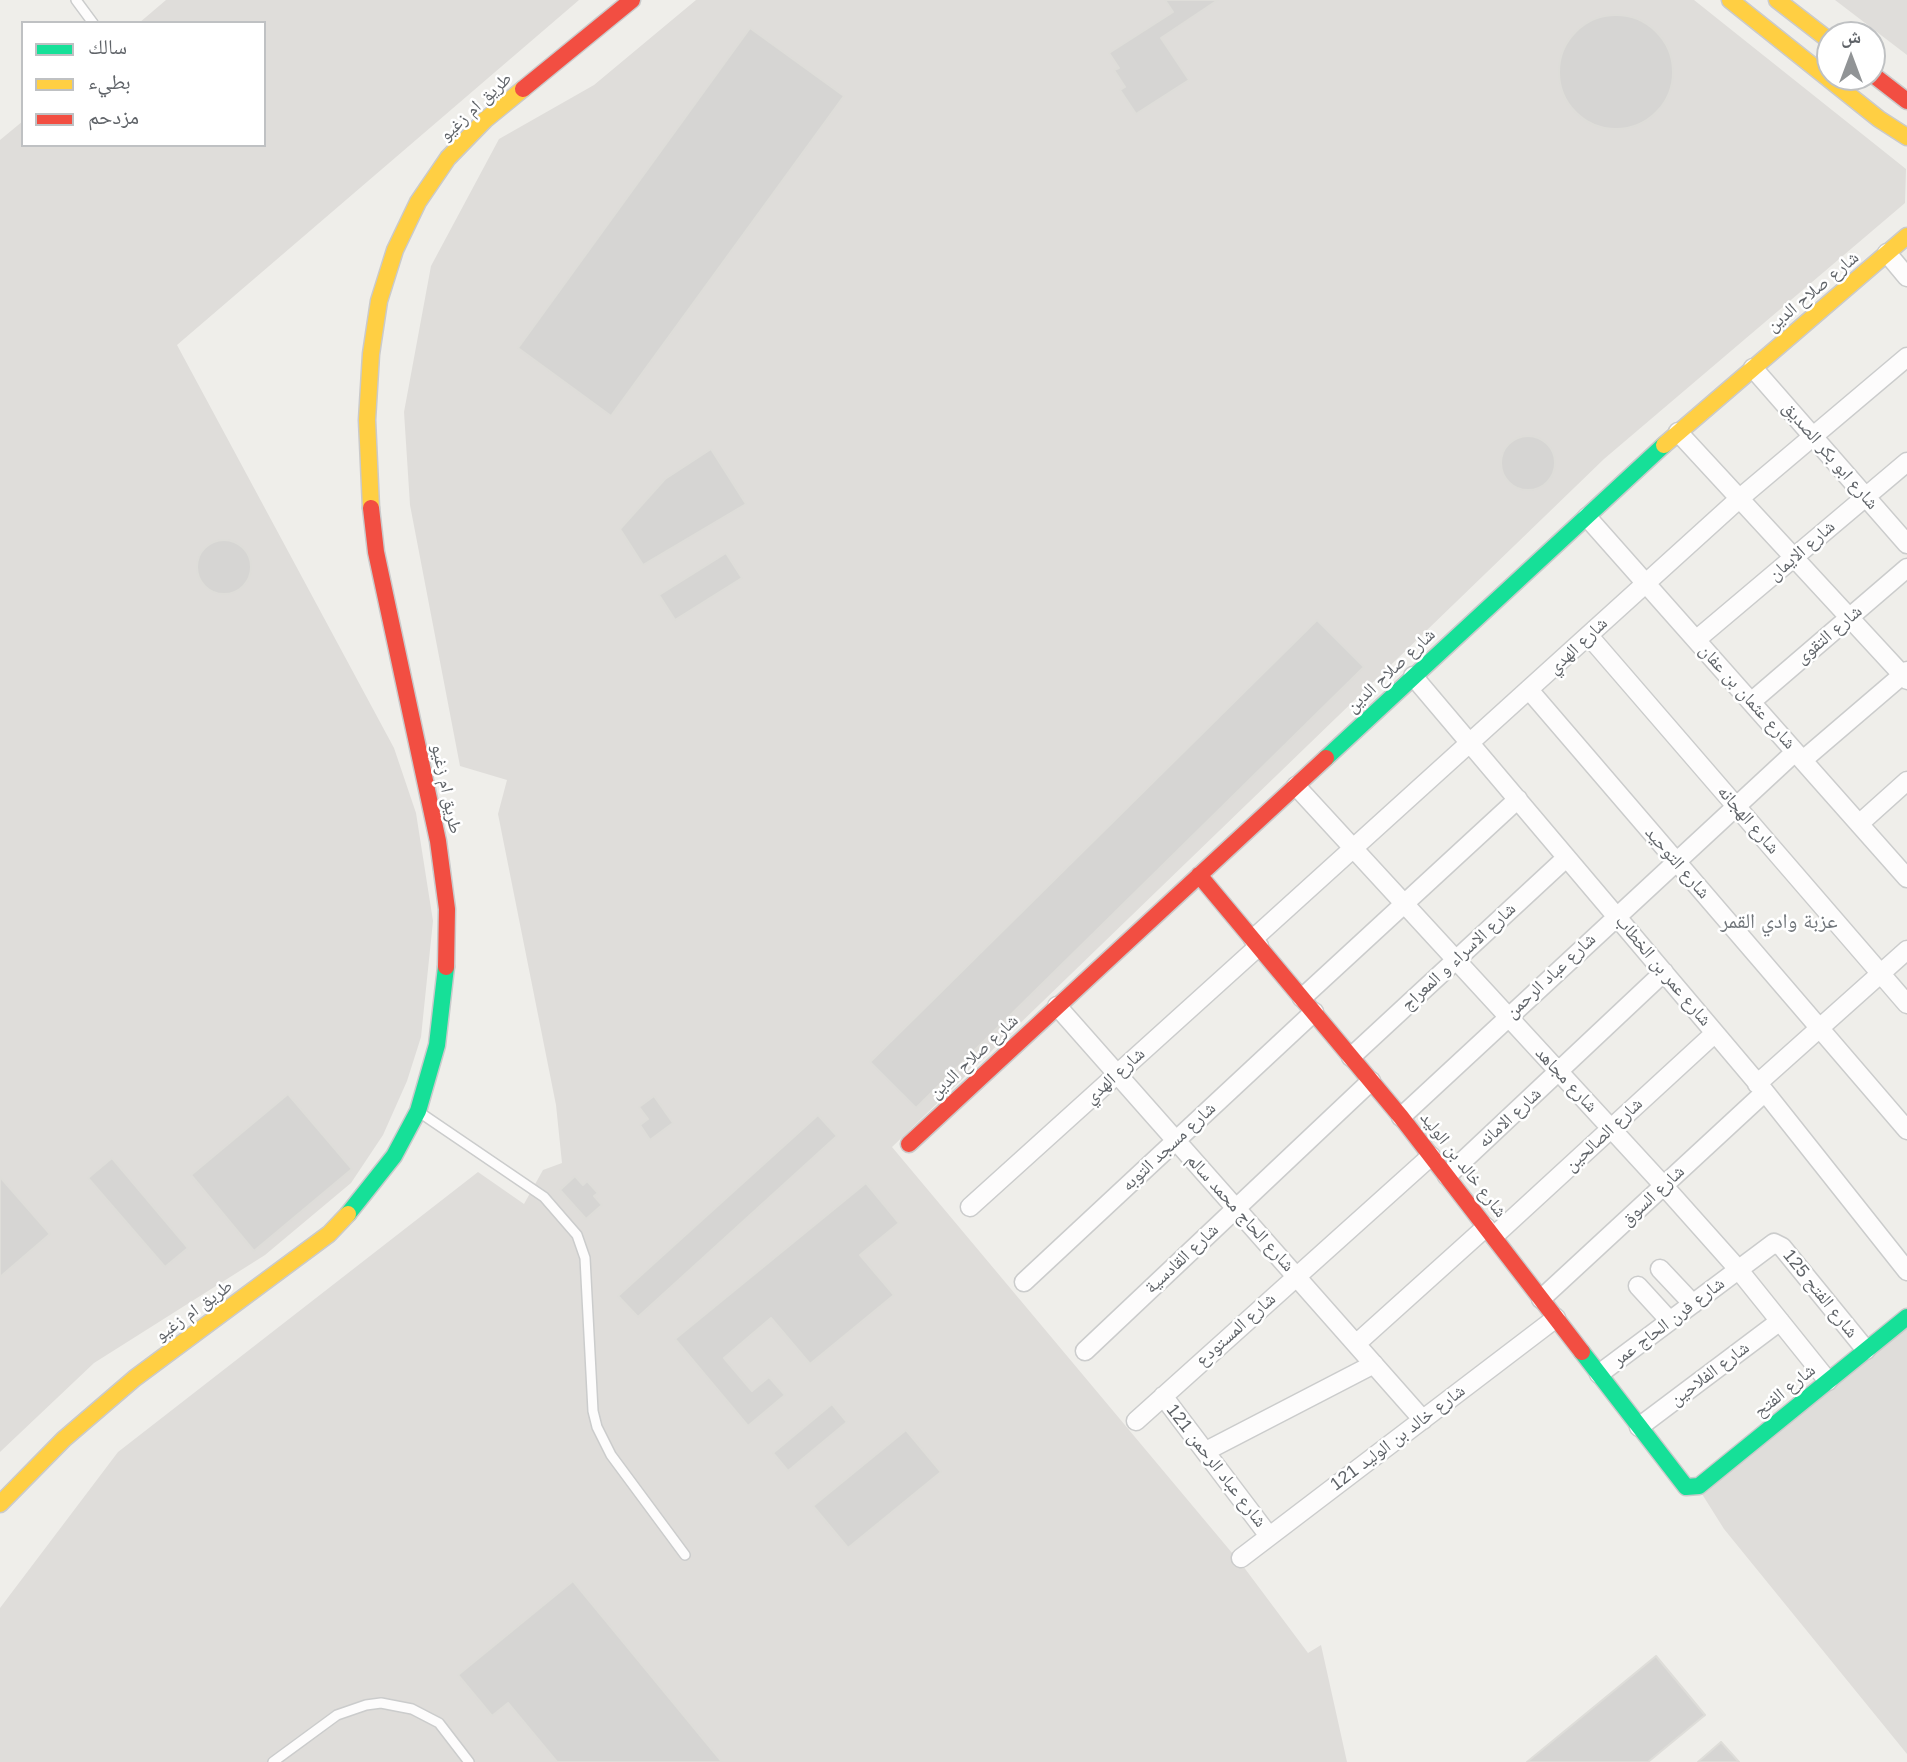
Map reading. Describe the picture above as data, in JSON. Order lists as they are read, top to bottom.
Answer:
{
  "streets": {
    "street": [
      "طريق ام زغيو",
      "شارع صلاح الدين",
      "شارع ابو بكر الصديق",
      "شارع الايمان",
      "شارع التقوى",
      "شارع الهدي",
      "شارع عثمان بن عفان",
      "شارع الهجانه",
      "شارع التوحيد",
      "شارع الاسراء و المعراج",
      "شارع عمر بن الخطاب",
      "شارع عباد الرحمن",
      "شارع مجاهد",
      "شارع الامانه",
      "شارع الصالحين",
      "شارع مسجد التوبه",
      "شارع خالد بن الوليد",
      "شارع السوق",
      "شارع الحاج محمد سالم",
      "شارع القادسية",
      "شارع الفتح 125",
      "شارع فرن الحاج عمر",
      "شارع المستودع",
      "شارع الفلاحين",
      "شارع الفتح",
      "شارع خالد بن الوليد 121",
      "شارع عباد الرحمن 121"
    ]
  },
  "crossings": [
    ["شارع صلاح الدين", "شارع ابو بكر الصديق"],
    ["شارع صلاح الدين", "شارع عثمان بن عفان"],
    ["شارع صلاح الدين", "شارع عمر بن الخطاب"],
    ["شارع صلاح الدين", "شارع مجاهد"],
    ["شارع صلاح الدين", "شارع خالد بن الوليد"],
    ["شارع صلاح الدين", "شارع الحاج محمد سالم"],
    ["شارع ابو بكر الصديق", "شارع الايمان"],
    ["شارع ابو بكر الصديق", "شارع الهدي"],
    ["شارع الايمان", "شارع عثمان بن عفان"],
    ["شارع التقوى", "شارع عثمان بن عفان"],
    ["شارع الهدي", "شارع عثمان بن عفان"],
    ["شارع الهدي", "شارع الهجانه"],
    ["شارع الهدي", "شارع التوحيد"],
    ["شارع الهدي", "شارع عمر بن الخطاب"],
    ["شارع الهدي", "شارع مجاهد"],
    ["شارع الهدي", "شارع خالد بن الوليد"],
    ["شارع الهدي", "شارع الحاج محمد سالم"],
    ["شارع عثمان بن عفان", "شارع عباد الرحمن"],
    ["شارع الهجانه", "شارع عباد الرحمن"],
    ["شارع الهجانه", "شارع السوق"],
    ["شارع التوحيد", "شارع عباد الرحمن"],
    ["شارع التوحيد", "شارع السوق"],
    ["شارع الاسراء و المعراج", "شارع عمر بن الخطاب"],
    ["شارع الاسراء و المعراج", "شارع مجاهد"],
    ["شارع الاسراء و المعراج", "شارع خالد بن الوليد"],
    ["شارع عمر بن الخطاب", "شارع عباد الرحمن"],
    ["شارع عمر بن الخطاب", "شارع الامانه"],
    ["شارع عمر بن الخطاب", "شارع الصالحين"],
    ["شارع عمر بن الخطاب", "شارع السوق"],
    ["شارع عباد الرحمن", "شارع مجاهد"],
    ["شارع عباد الرحمن", "شارع خالد بن الوليد"],
    ["شارع مجاهد", "شارع الامانه"],
    ["شارع مجاهد", "شارع الصالحين"],
    ["شارع مجاهد", "شارع السوق"],
    ["شارع مجاهد", "شارع الفتح 125"],
    ["شارع مجاهد", "شارع فرن الحاج عمر"],
    ["شارع مجاهد", "شارع الفلاحين"],
    ["شارع مجاهد", "شارع الفتح"],
    ["شارع الامانه", "شارع خالد بن الوليد"],
    ["شارع الصالحين", "شارع خالد بن الوليد"],
    ["شارع الصالحين", "شارع الحاج محمد سالم"],
    ["شارع مسجد التوبه", "شارع خالد بن الوليد"],
    ["شارع مسجد التوبه", "شارع الحاج محمد سالم"],
    ["شارع خالد بن الوليد", "شارع السوق"],
    ["شارع خالد بن الوليد", "شارع القادسية"],
    ["شارع خالد بن الوليد", "شارع فرن الحاج عمر"],
    ["شارع خالد بن الوليد", "شارع المستودع"],
    ["شارع خالد بن الوليد", "شارع الفلاحين"],
    ["شارع خالد بن الوليد", "شارع الفتح"],
    ["شارع خالد بن الوليد", "شارع خالد بن الوليد 121"],
    ["شارع الحاج محمد سالم", "شارع القادسية"],
    ["شارع الحاج محمد سالم", "شارع المستودع"],
    ["شارع الحاج محمد سالم", "شارع خالد بن الوليد 121"],
    ["شارع الفتح 125", "شارع فرن الحاج عمر"],
    ["شارع الفتح 125", "شارع الفتح"],
    ["شارع المستودع", "شارع عباد الرحمن 121"],
    ["شارع خالد بن الوليد 121", "شارع عباد الرحمن 121"]
  ],
  "districts": ["عزبة وادي القمر"],
  "legend": ["سالك", "بطيء", "مزدحم"],
  "north": "top"
}
